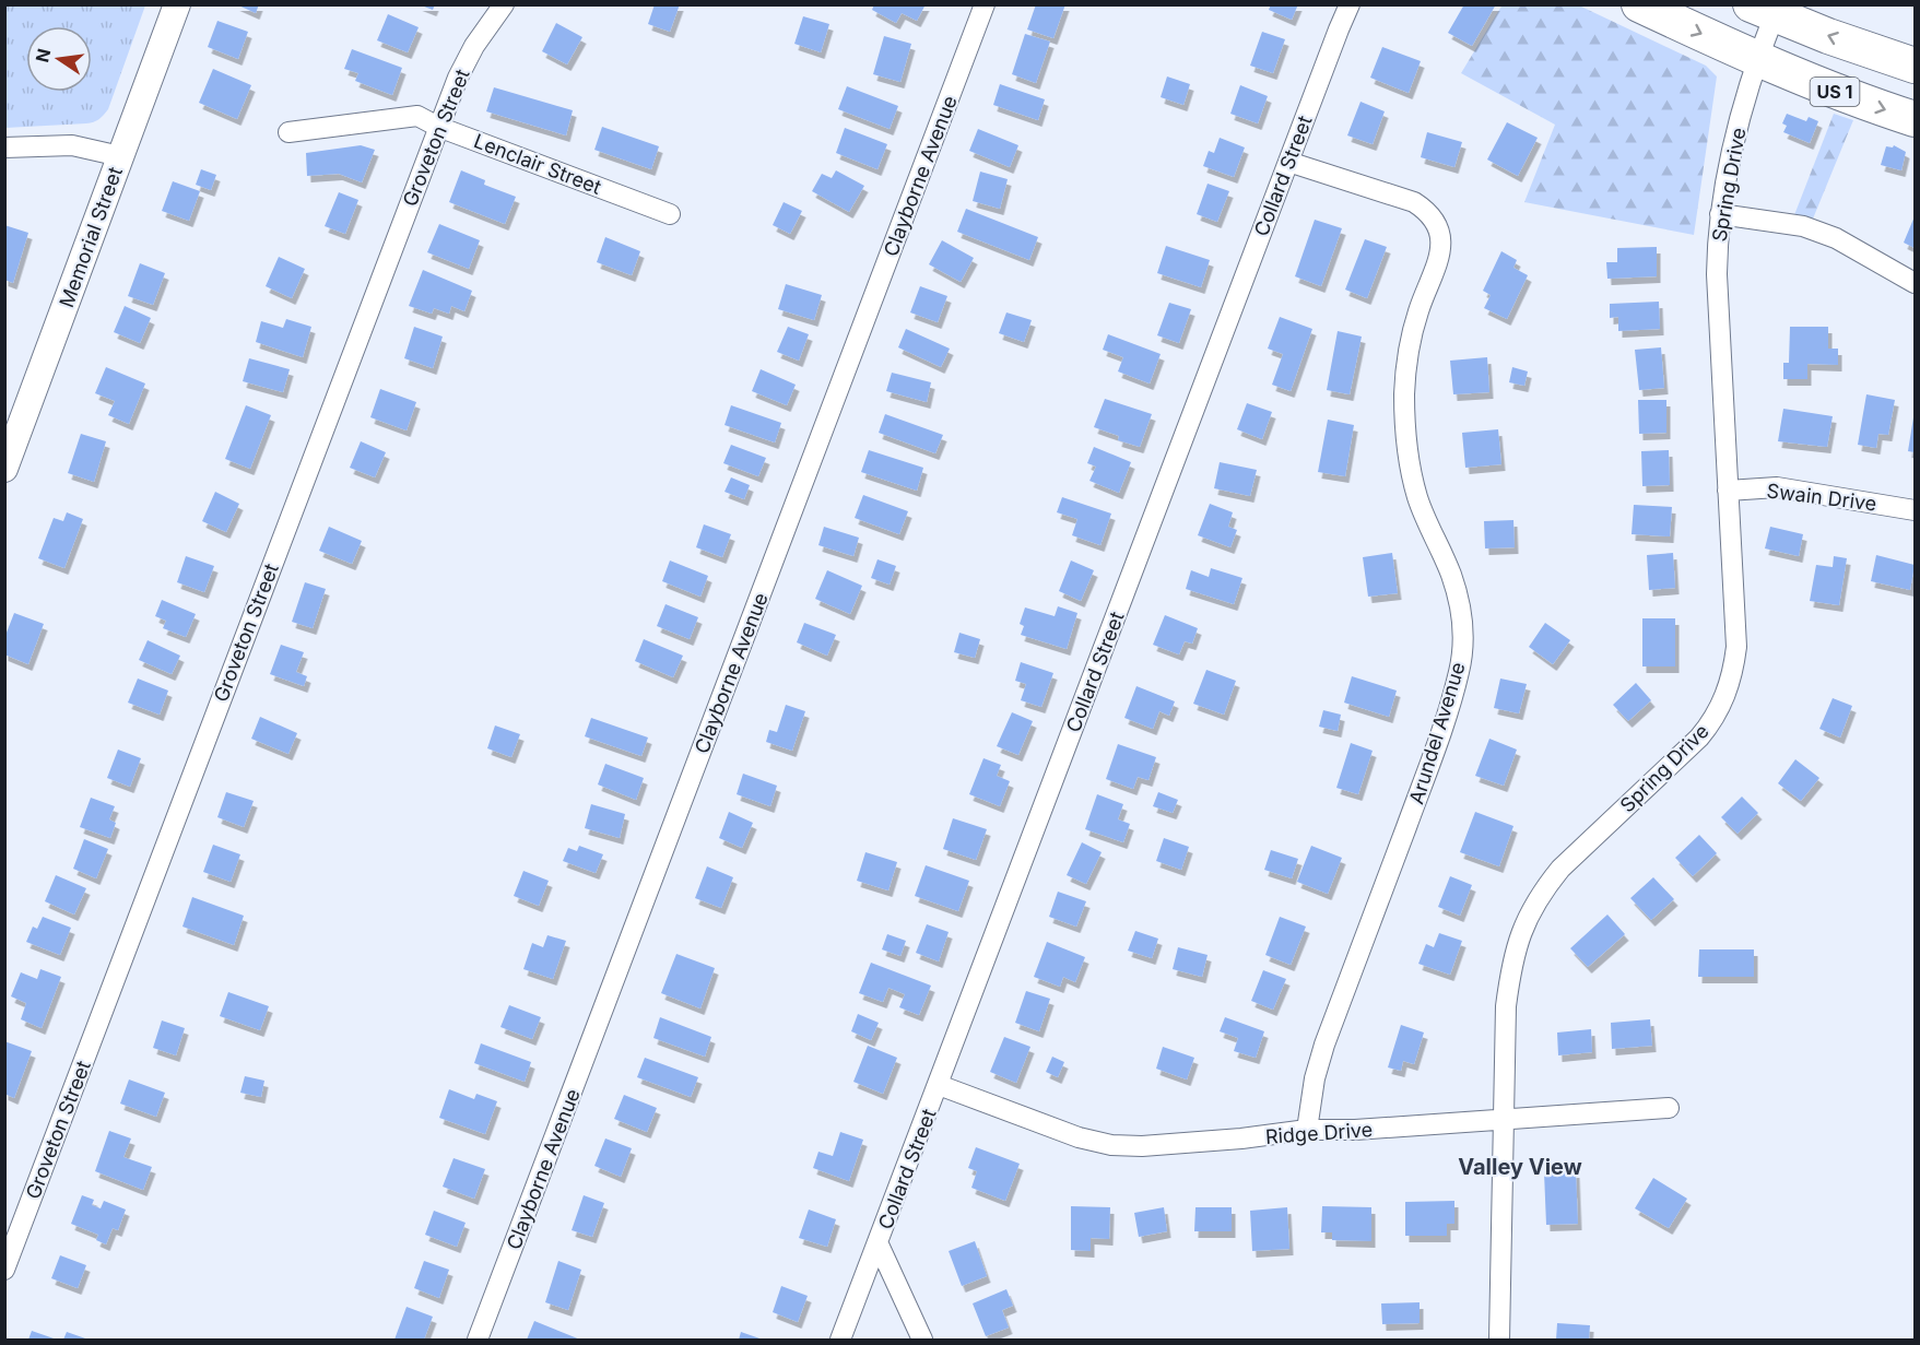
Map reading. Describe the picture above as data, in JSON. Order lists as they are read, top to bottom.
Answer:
{
  "streets": {
    "highway": ["US 1"],
    "street": [
      "Groveton Street",
      "Lenclair Street",
      "Clayborne Avenue",
      "Collard Street",
      "Spring Drive",
      "Memorial Street",
      "Swain Drive",
      "Arundel Avenue",
      "Ridge Drive"
    ]
  },
  "crossings": [
    ["US 1", "Spring Drive"],
    ["Groveton Street", "Lenclair Street"],
    ["Collard Street", "Arundel Avenue"],
    ["Collard Street", "Ridge Drive"],
    ["Spring Drive", "Swain Drive"],
    ["Spring Drive", "Ridge Drive"],
    ["Arundel Avenue", "Ridge Drive"]
  ],
  "districts": ["Valley View"],
  "north": "left"
}
